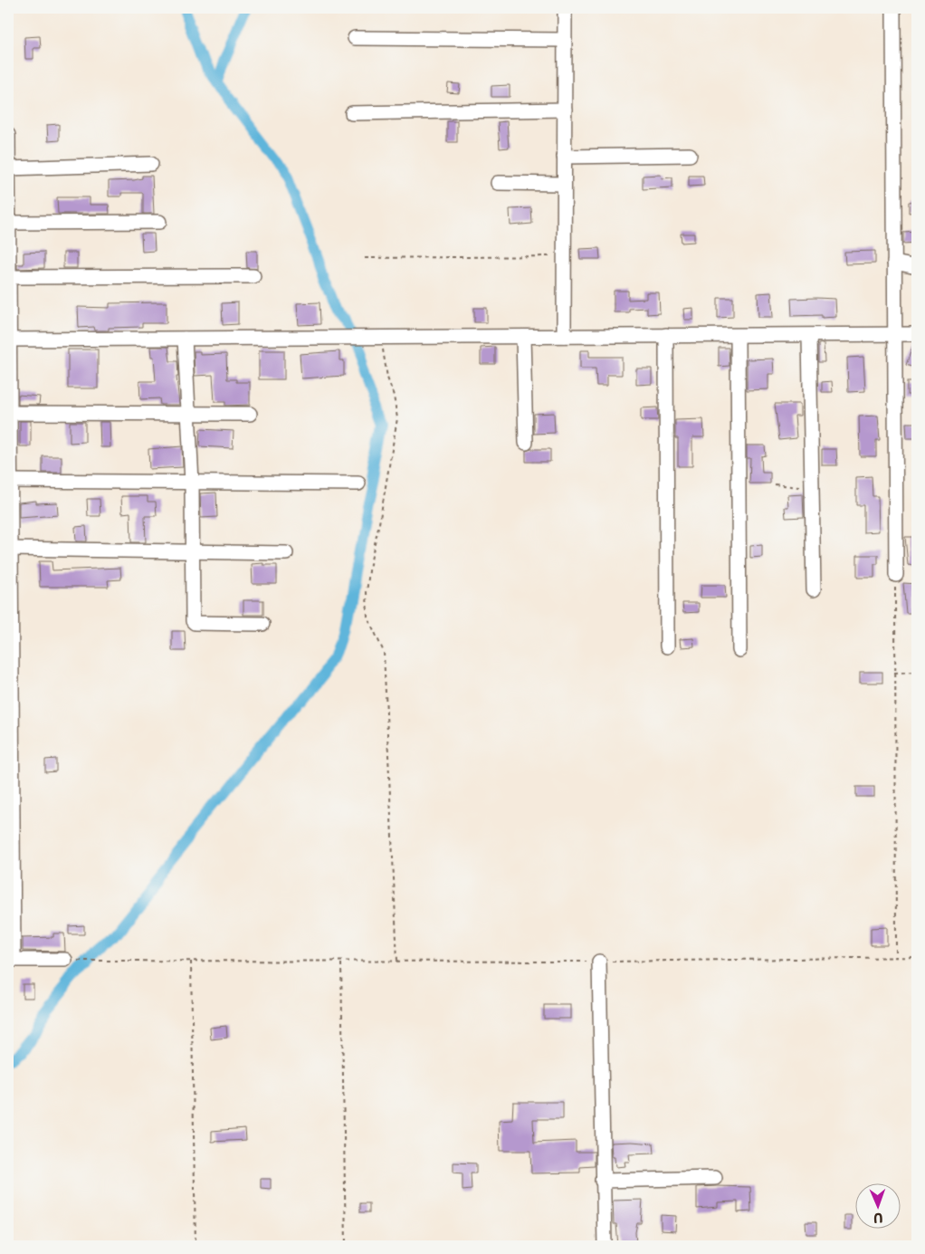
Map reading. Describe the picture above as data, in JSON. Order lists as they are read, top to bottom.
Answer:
{
  "north": "bottom"
}
